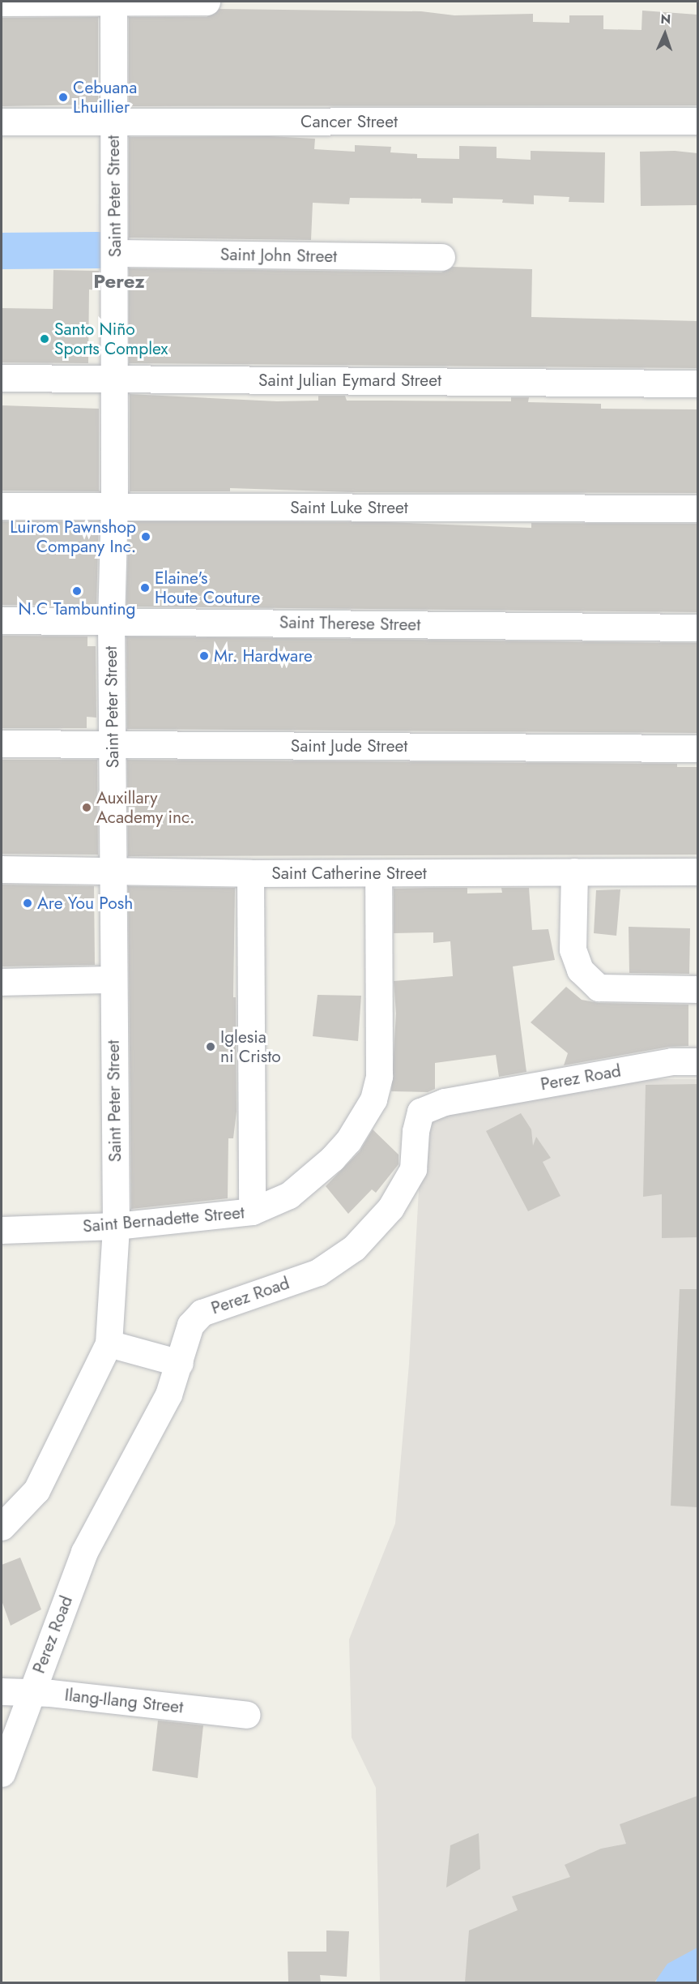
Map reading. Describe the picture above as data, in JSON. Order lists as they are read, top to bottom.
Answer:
{
  "streets": {
    "street": [
      "Cancer Street",
      "Saint Peter Street",
      "Saint John Street",
      "Saint Julian Eymard Street",
      "Saint Luke Street",
      "Saint Therese Street",
      "Saint Jude Street",
      "Saint Catherine Street",
      "Perez Road",
      "Saint Bernadette Street",
      "Ilang-Ilang Street"
    ]
  },
  "crossings": [
    ["Cancer Street", "Saint Peter Street"],
    ["Saint Peter Street", "Saint John Street"],
    ["Saint Peter Street", "Saint Julian Eymard Street"],
    ["Saint Peter Street", "Saint Luke Street"],
    ["Saint Peter Street", "Saint Therese Street"],
    ["Saint Peter Street", "Saint Jude Street"],
    ["Saint Peter Street", "Saint Catherine Street"],
    ["Saint Peter Street", "Saint Bernadette Street"],
    ["Saint Catherine Street", "Saint Bernadette Street"],
    ["Perez Road", "Ilang-Ilang Street"]
  ],
  "districts": ["Perez"],
  "places": [
    "Cebuana Lhuillier",
    "Santo Niño Sports Complex",
    "Luirom Pawnshop Company Inc.",
    "Elaine's Houte Couture",
    "N.C Tambunting",
    "Mr. Hardware",
    "Auxillary Academy inc.",
    "Are You Posh",
    "Iglesia ni Cristo"
  ],
  "north": "top"
}
